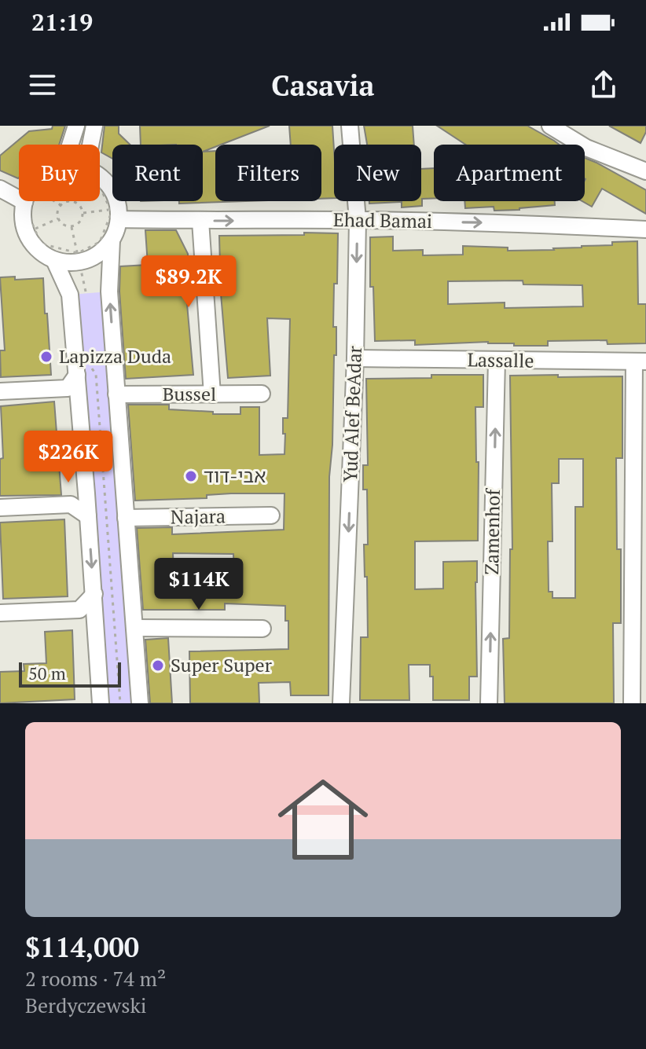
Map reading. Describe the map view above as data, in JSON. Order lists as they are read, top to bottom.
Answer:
{
  "streets": {
    "street": [
      "Ehad Bamai",
      "Lassalle",
      "Bussel",
      "Yud Alef BeAdar",
      "Najara",
      "Zamenhof"
    ]
  },
  "crossings": [
    ["Ehad Bamai", "Yud Alef BeAdar"],
    ["Lassalle", "Yud Alef BeAdar"],
    ["Lassalle", "Zamenhof"]
  ],
  "one_way": ["Ehad Bamai", "Yud Alef BeAdar", "Zamenhof"],
  "places": ["Lapizza Duda", "אבי-דוד", "Super Super"],
  "scale_bar": "50 m",
  "page": {
    "status": "21:19",
    "header": "Casavia",
    "chip": [
      "Buy",
      "Rent",
      "Filters",
      "New",
      "Apartment"
    ],
    "price": ["$89.2K", "$226K", "$114K"],
    "scale": "50 m",
    "list": [
      {
        "name": "$114,000",
        "note": "2 rooms · 74 m² · Berdyczewski"
      }
    ]
  }
}
